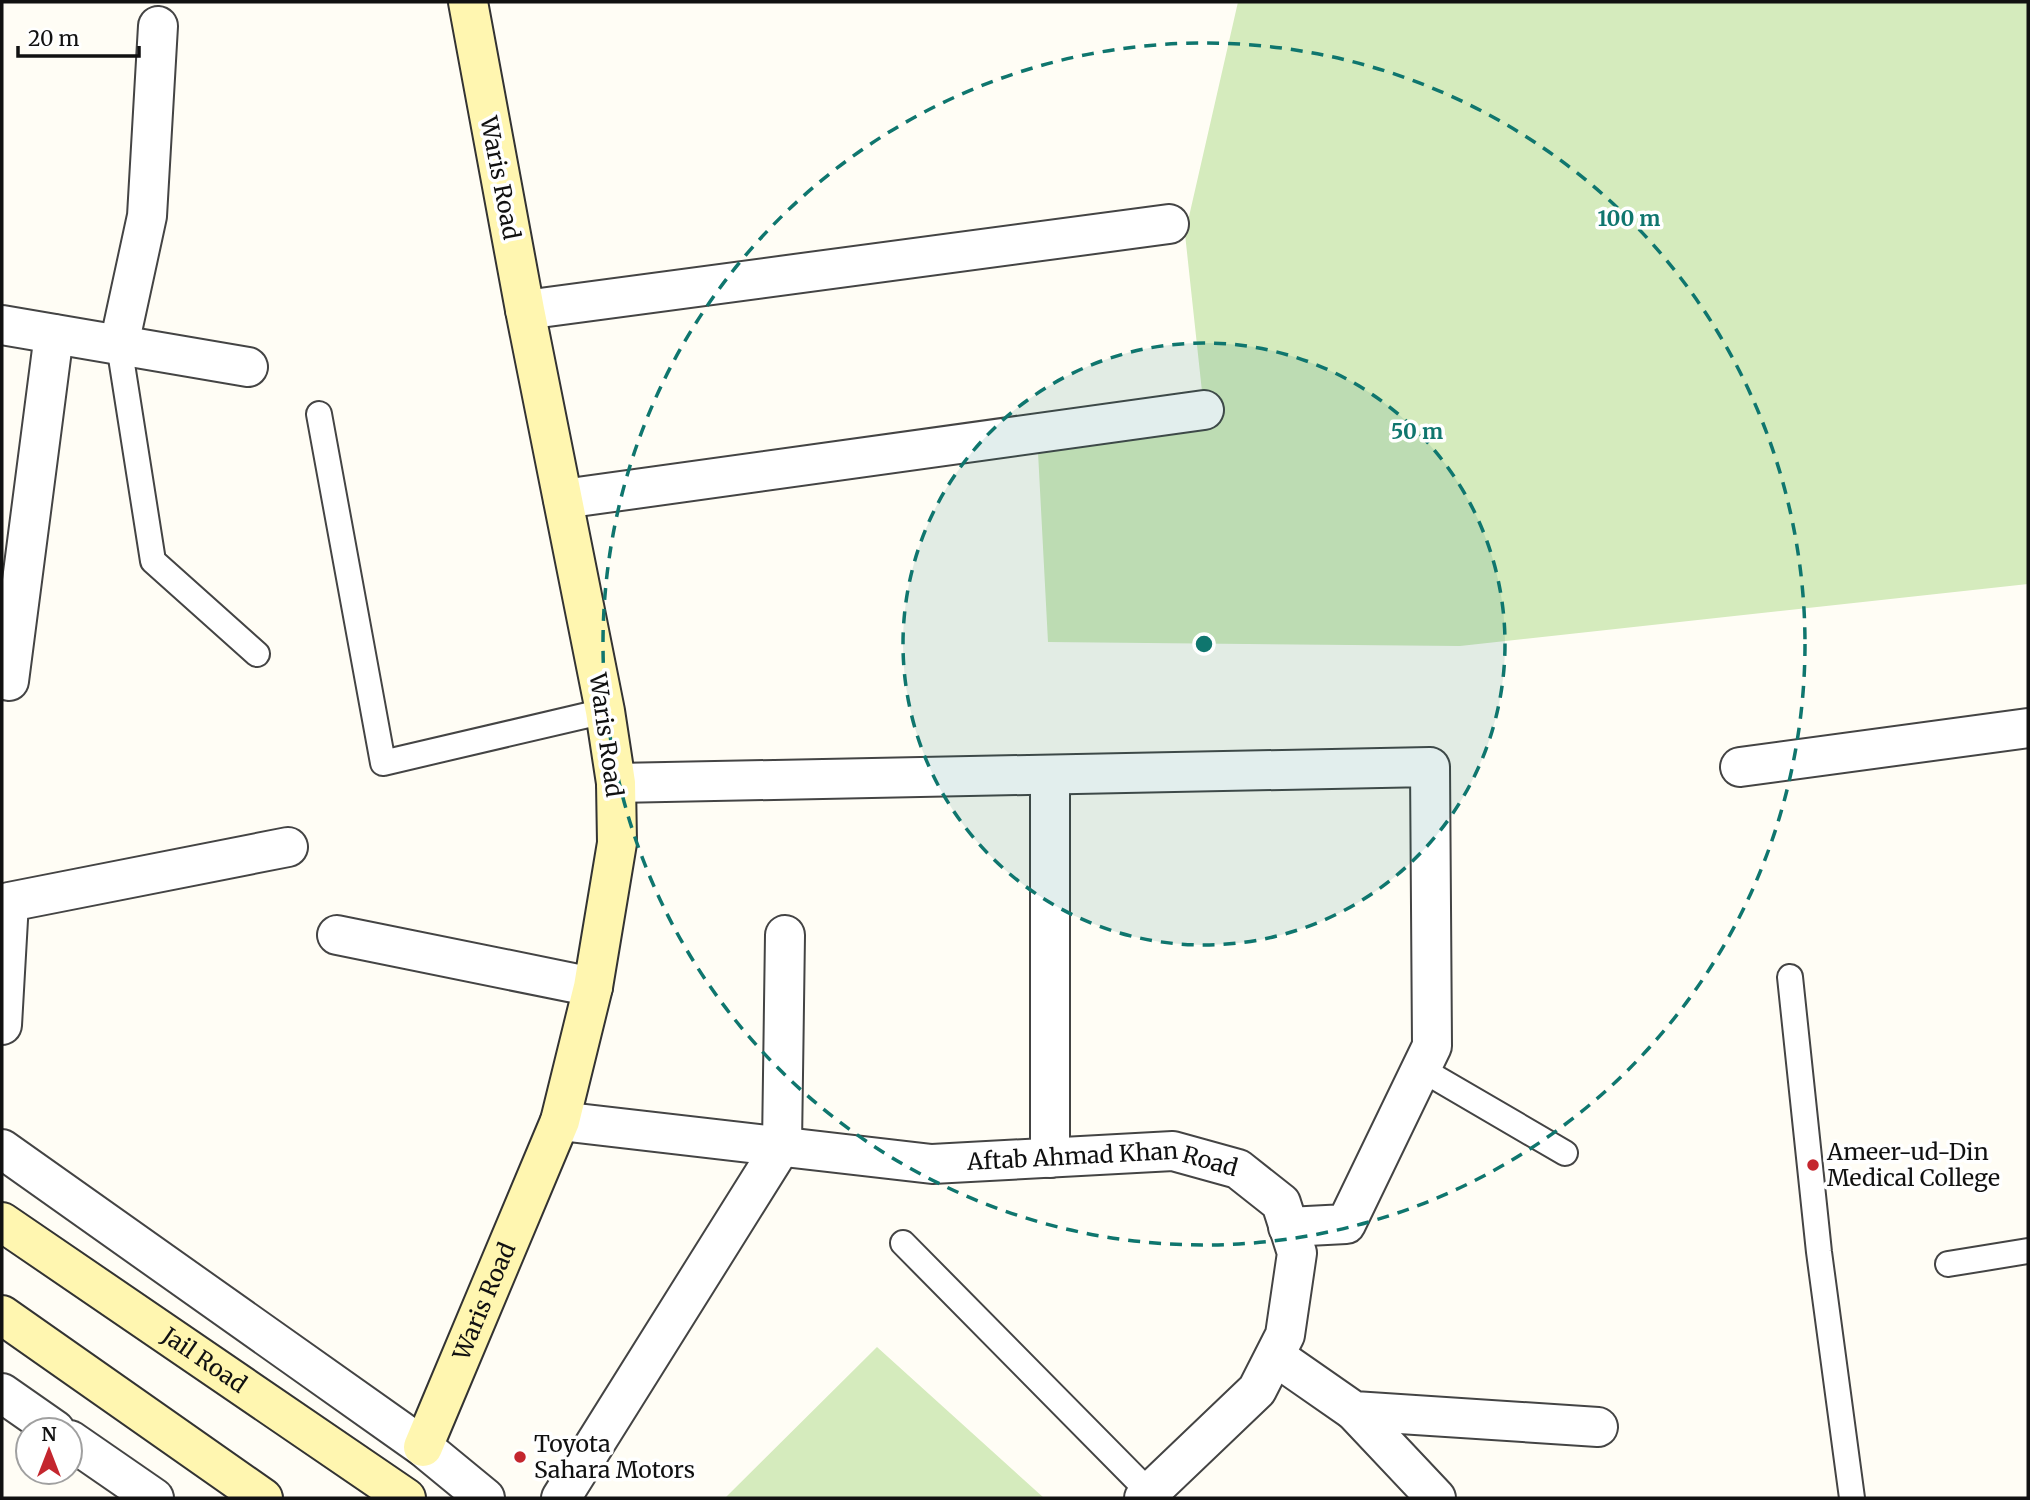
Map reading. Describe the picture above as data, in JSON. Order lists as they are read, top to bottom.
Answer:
{
  "streets": {
    "street": ["Waris Road", "Aftab Ahmad Khan Road", "Jail Road"]
  },
  "crossings": [
    ["Waris Road", "Aftab Ahmad Khan Road"]
  ],
  "places": ["Ameer-ud-Din Medical College", "Toyota Sahara Motors"],
  "scale_bar": "20 m",
  "north": "top",
  "rings": ["100 m", "50 m"]
}
